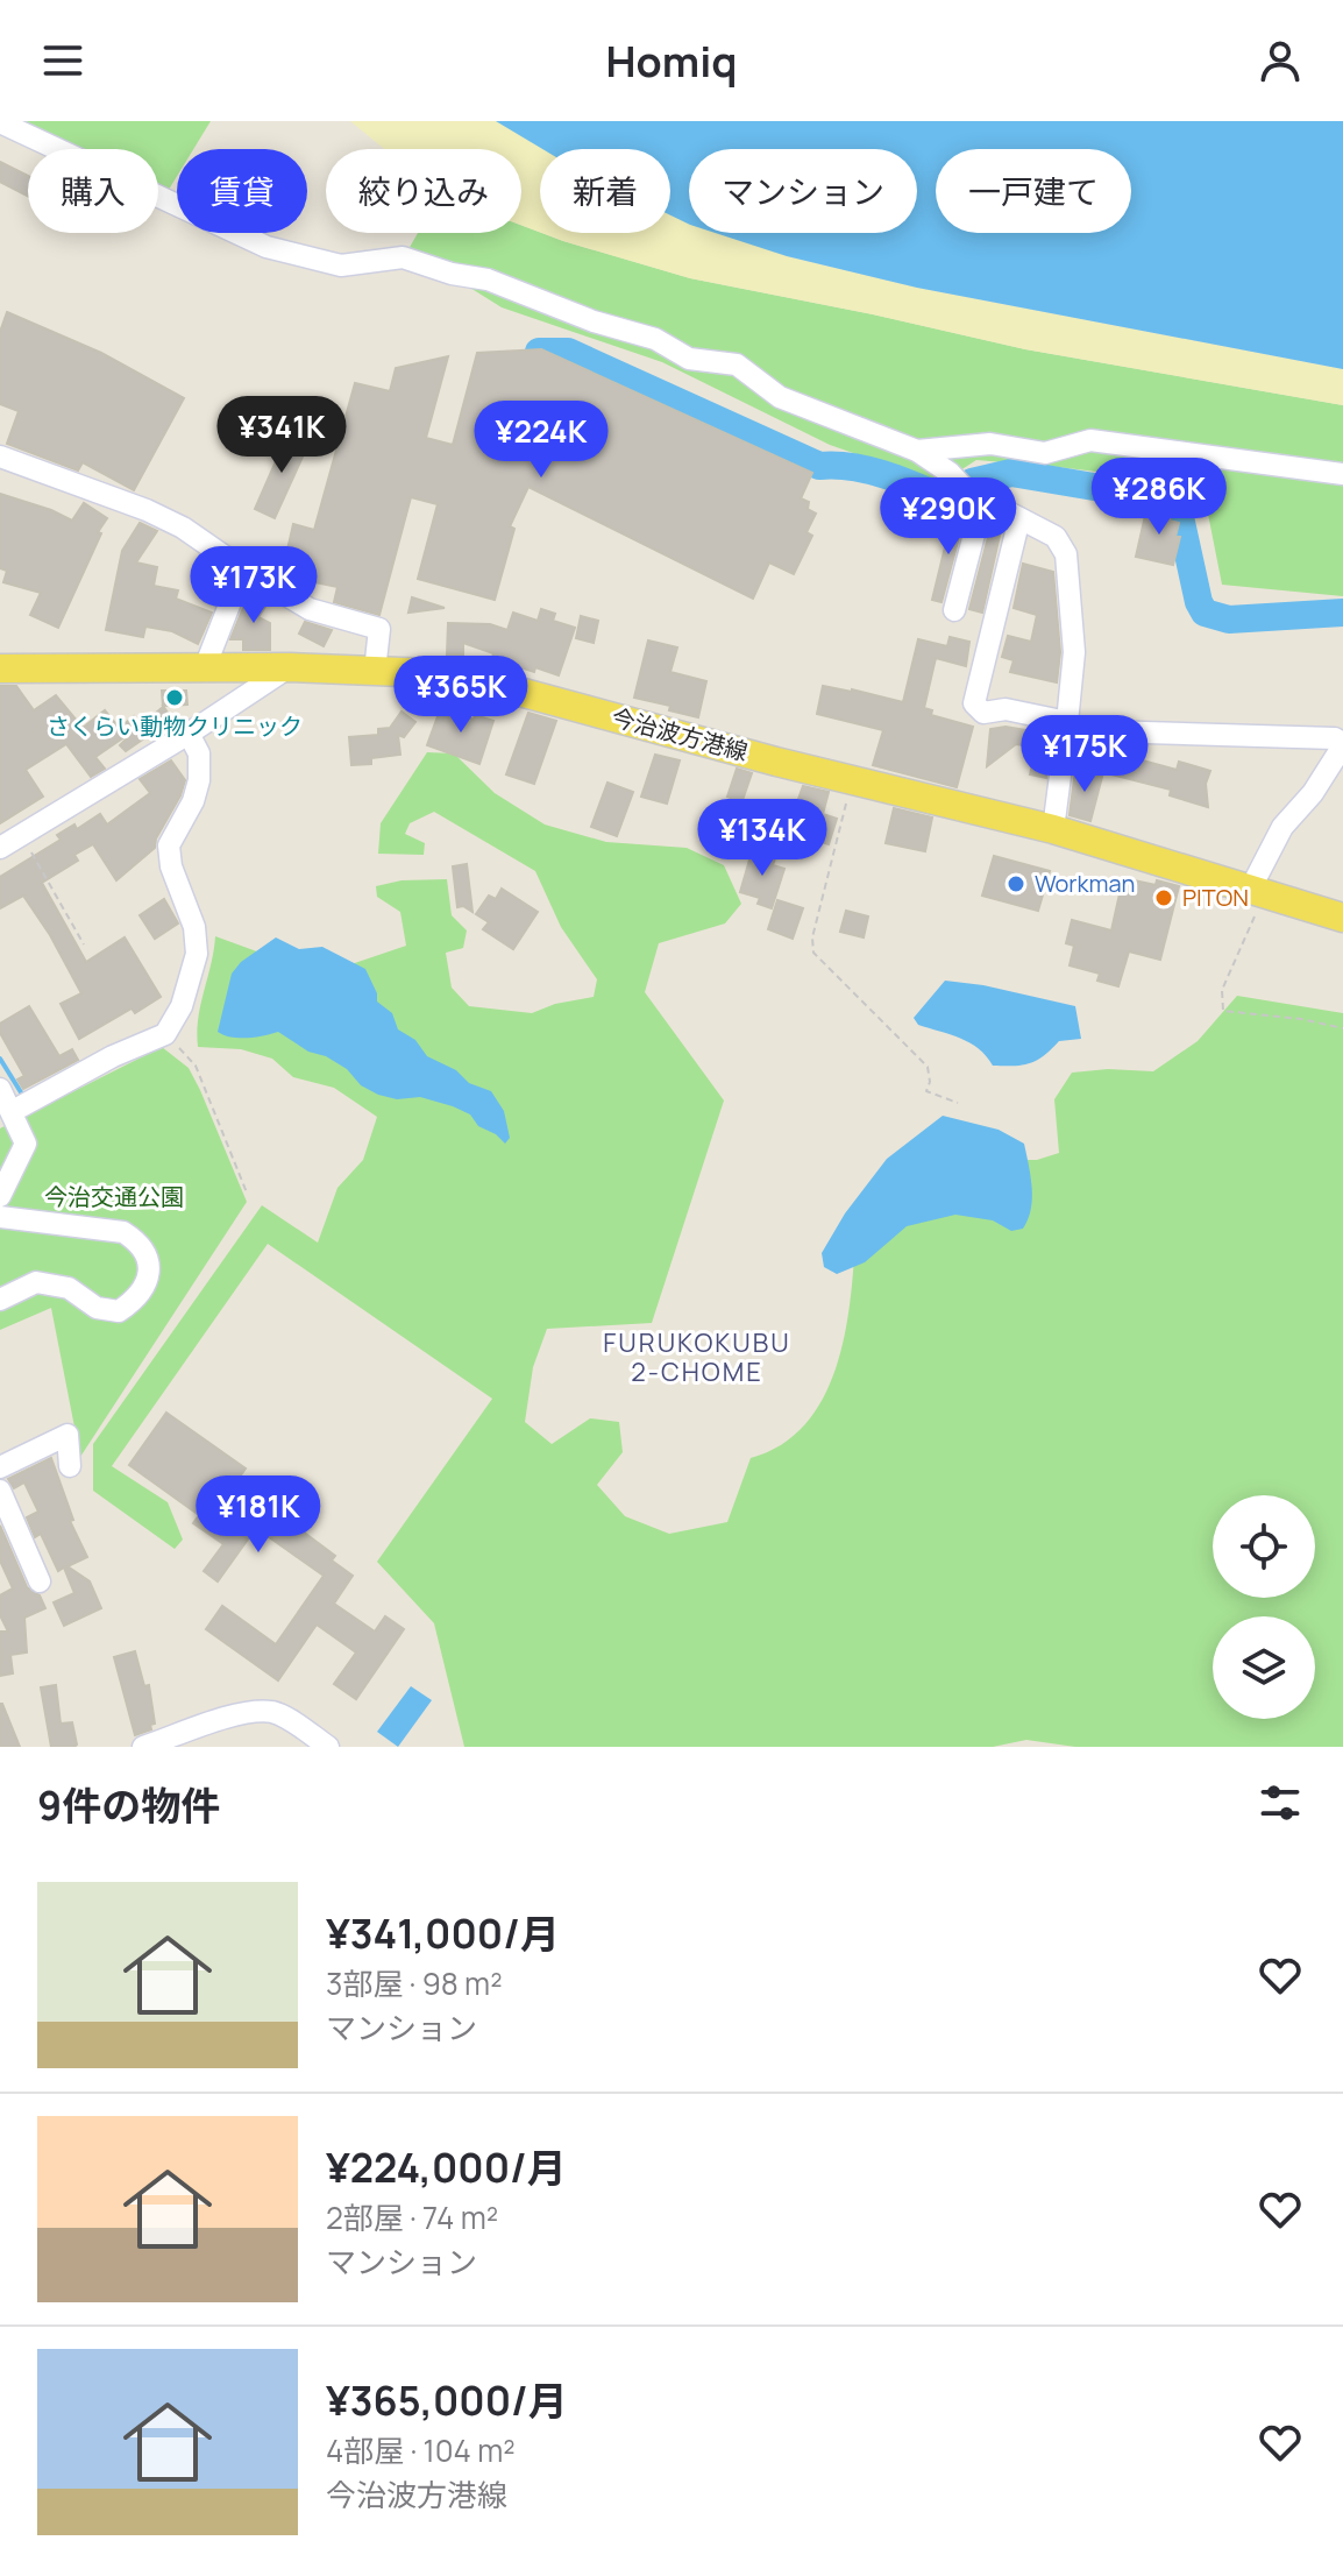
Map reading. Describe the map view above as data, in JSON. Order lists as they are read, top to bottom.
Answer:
{
  "streets": {
    "main road": ["今治波方港線"]
  },
  "districts": ["FURUKOKUBU 2-CHOME"],
  "parks": ["今治交通公園"],
  "places": ["さくらい動物クリニック", "Workman", "PITON"],
  "page": {
    "header": "Homiq",
    "chip": [
      "購入",
      "賃貸",
      "絞り込み",
      "新着",
      "マンション",
      "一戸建て"
    ],
    "price": [
      "¥341K",
      "¥224K",
      "¥286K",
      "¥290K",
      "¥173K",
      "¥365K",
      "¥175K",
      "¥134K",
      "¥181K"
    ],
    "heading": "9件の物件",
    "list": [
      {
        "name": "¥341,000/月",
        "note": "3部屋 · 98 m² · マンション"
      },
      {
        "name": "¥224,000/月",
        "note": "2部屋 · 74 m² · マンション"
      },
      {
        "name": "¥365,000/月",
        "note": "4部屋 · 104 m² · 今治波方港線"
      }
    ]
  }
}
